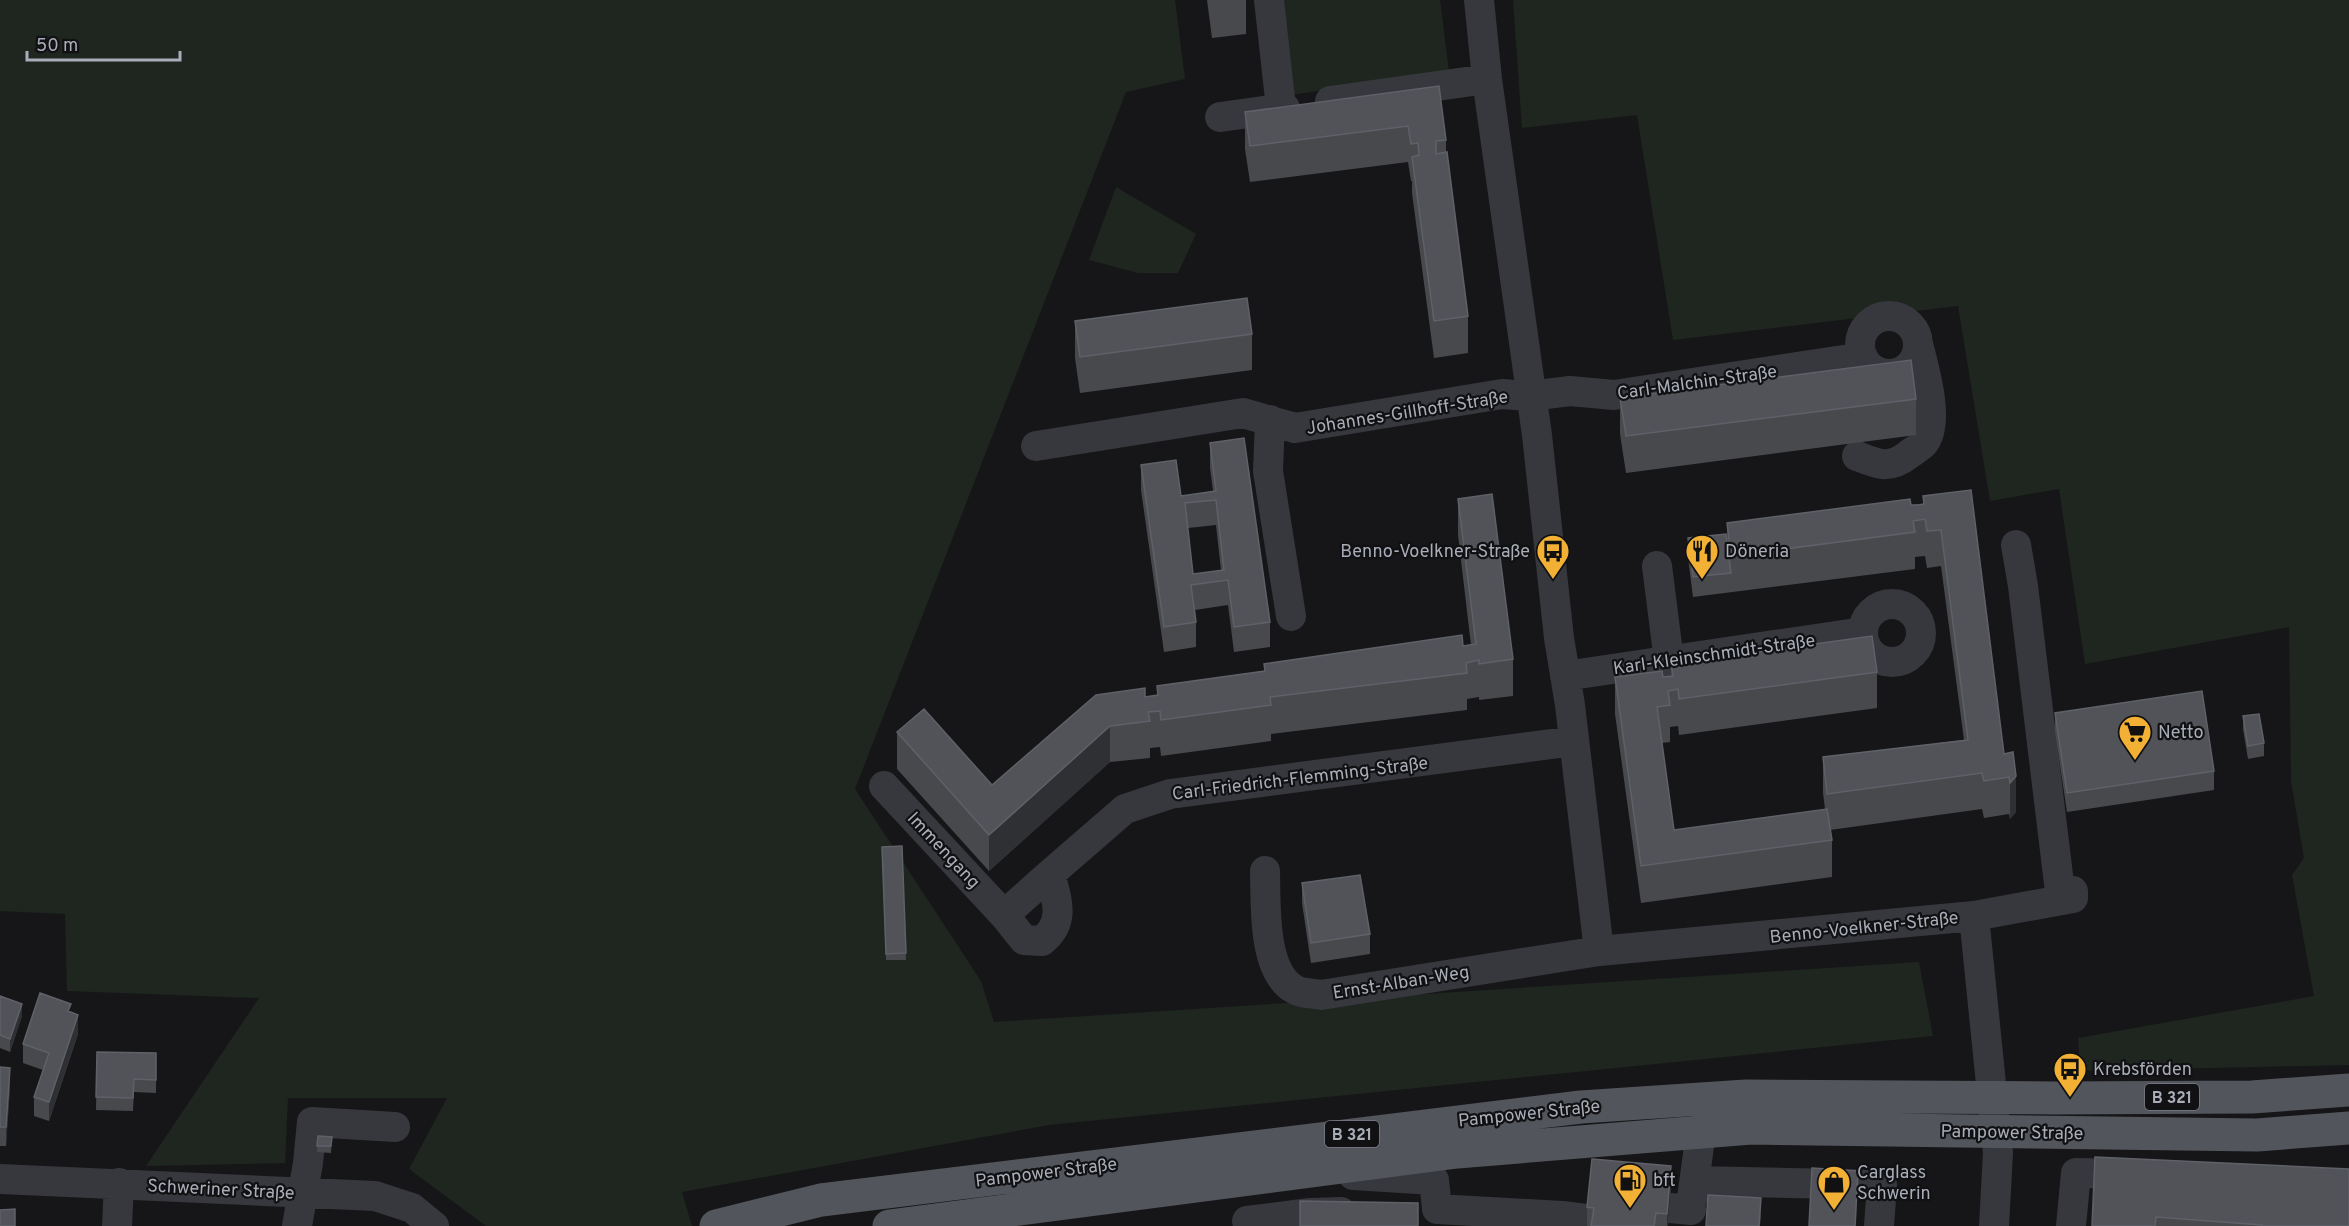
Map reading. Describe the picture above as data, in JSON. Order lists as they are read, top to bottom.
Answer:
{
  "streets": {
    "main road": ["B 321", "Pampower Straße"],
    "street": [
      "Carl-Malchin-Straße",
      "Johannes-Gillhoff-Straße",
      "Karl-Kleinschmidt-Straße",
      "Carl-Friedrich-Flemming-Straße",
      "Immengang",
      "Benno-Voelkner-Straße",
      "Ernst-Alban-Weg",
      "Schweriner Straße"
    ]
  },
  "crossings": [
    ["Carl-Malchin-Straße", "Johannes-Gillhoff-Straße"],
    ["Carl-Friedrich-Flemming-Straße", "Immengang"],
    ["Benno-Voelkner-Straße", "Ernst-Alban-Weg"],
    ["Benno-Voelkner-Straße", "Pampower Straße"]
  ],
  "places": {
    "bus stop": ["Benno-Voelkner-Straße", "Krebsförden"],
    "restaurant": ["Döneria"],
    "supermarket": ["Netto"],
    "fuel station": ["bft"],
    "shop": ["Carglass Schwerin"]
  },
  "scale_bar": "50 m"
}
